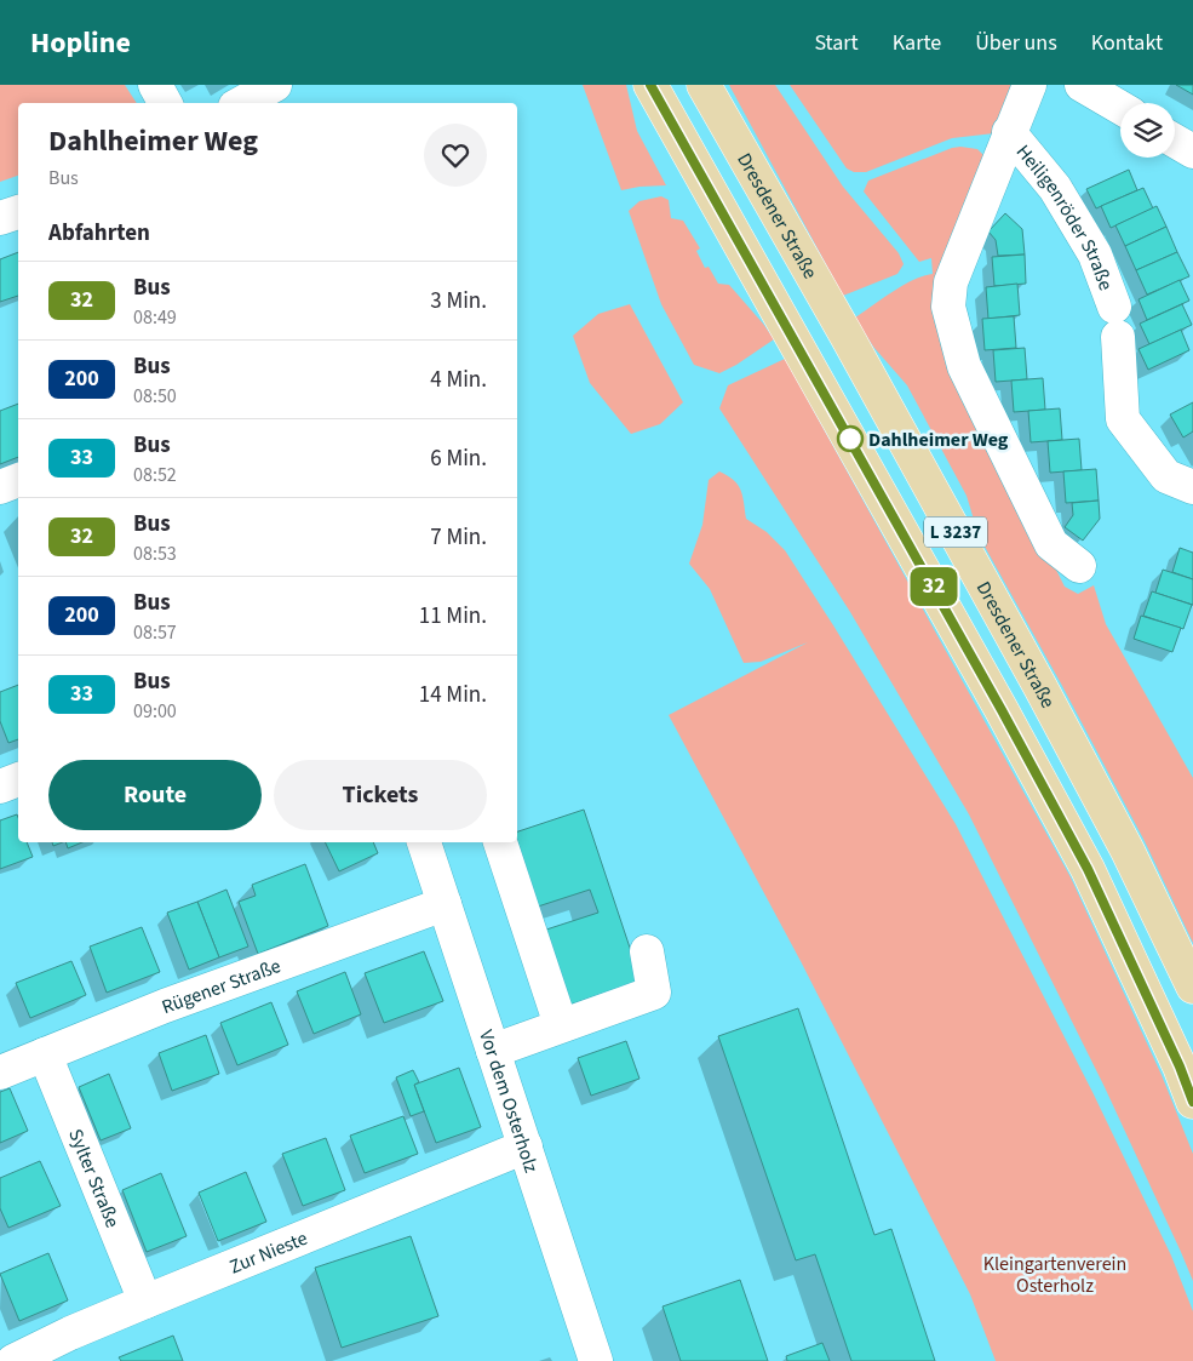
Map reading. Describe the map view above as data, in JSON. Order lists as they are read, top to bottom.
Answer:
{
  "streets": {
    "main road": ["Dresdener Straße", "L 3237"],
    "street": [
      "Heiligenröder Straße",
      "Rügener Straße",
      "Vor dem Osterholz",
      "Sylter Straße",
      "Zur Nieste"
    ]
  },
  "crossings": [
    ["Rügener Straße", "Vor dem Osterholz"],
    ["Rügener Straße", "Sylter Straße"],
    ["Vor dem Osterholz", "Zur Nieste"],
    ["Sylter Straße", "Zur Nieste"]
  ],
  "parks": ["Kleingartenverein Osterholz"],
  "places": ["Dahlheimer Weg"],
  "lines": ["bus line 32"],
  "page": {
    "header": "Hopline",
    "nav": [
      "Start",
      "Karte",
      "Über uns",
      "Kontakt"
    ],
    "on_map": "32",
    "heading": [
      ["Dahlheimer Weg", "Bus"],
      "Abfahrten"
    ],
    "list": [
      {
        "mark": "32",
        "name": "Bus",
        "note": "08:49",
        "value": "3 Min."
      },
      {
        "mark": "200",
        "name": "Bus",
        "note": "08:50",
        "value": "4 Min."
      },
      {
        "mark": "33",
        "name": "Bus",
        "note": "08:52",
        "value": "6 Min."
      },
      {
        "mark": "32",
        "name": "Bus",
        "note": "08:53",
        "value": "7 Min."
      },
      {
        "mark": "200",
        "name": "Bus",
        "note": "08:57",
        "value": "11 Min."
      },
      {
        "mark": "33",
        "name": "Bus",
        "note": "09:00",
        "value": "14 Min."
      }
    ],
    "buttons": ["Route", "Tickets"]
  }
}
